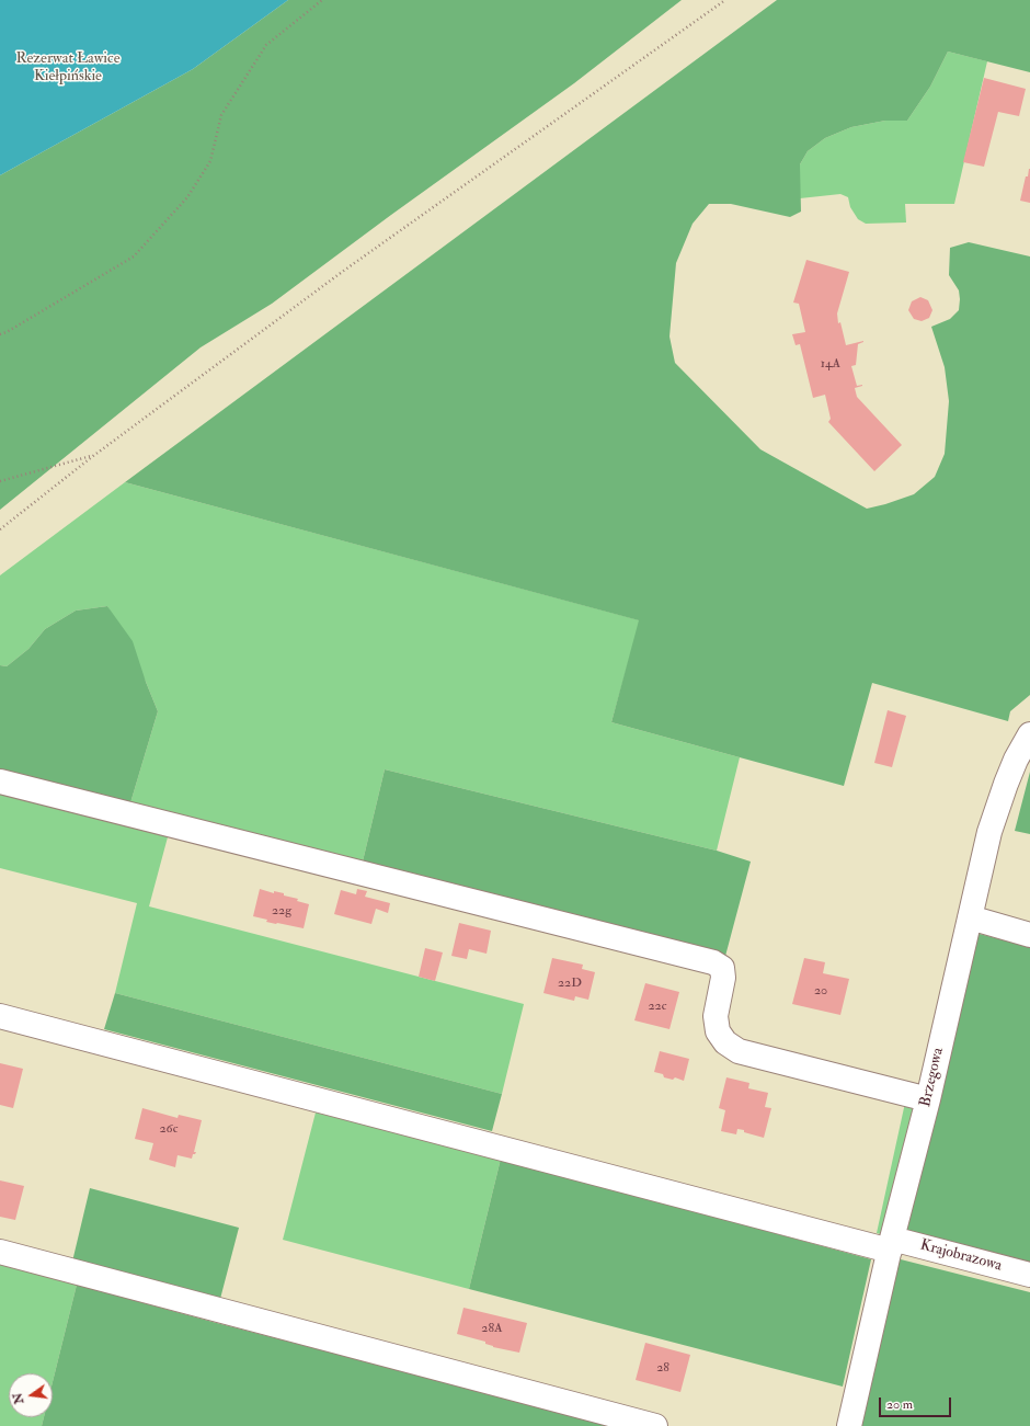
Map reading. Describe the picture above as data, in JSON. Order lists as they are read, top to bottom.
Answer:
{
  "streets": {
    "street": ["Brzegowa", "Krajobrazowa"]
  },
  "crossings": [
    ["Brzegowa", "Krajobrazowa"]
  ],
  "parks": ["Rezerwat Ławice Kiełpińskie"],
  "house_numbers": [
    "14A",
    "22g",
    "22D",
    "20",
    "22c",
    "26c",
    "28A",
    "28"
  ],
  "scale_bar": "20 m",
  "north": "left"
}
